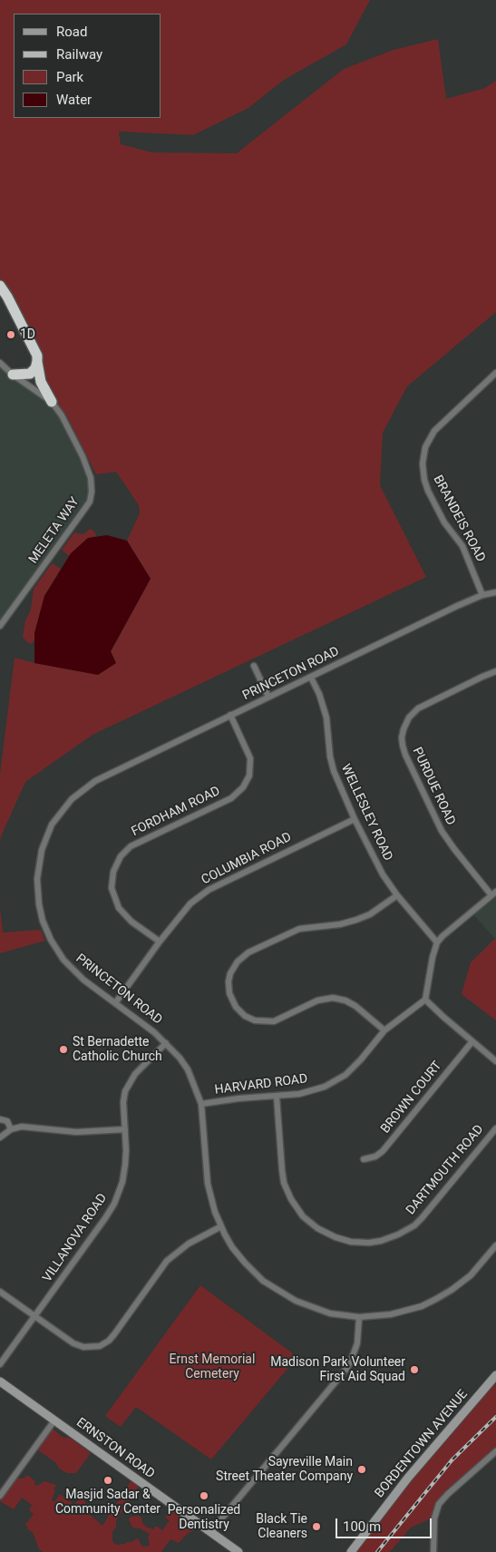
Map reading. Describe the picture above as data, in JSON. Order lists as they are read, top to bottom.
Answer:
{
  "streets": {
    "street": [
      "BRANDEIS ROAD",
      "MELETA WAY",
      "PRINCETON ROAD",
      "PURDUE ROAD",
      "FORDHAM ROAD",
      "WELLESLEY ROAD",
      "COLUMBIA ROAD",
      "HARVARD ROAD",
      "BROWN COURT",
      "DARTMOUTH ROAD",
      "VILLANOVA ROAD",
      "BORDENTOWN AVENUE",
      "ERNSTON ROAD"
    ]
  },
  "crossings": [
    ["BRANDEIS ROAD", "PRINCETON ROAD"],
    ["PRINCETON ROAD", "FORDHAM ROAD"],
    ["PRINCETON ROAD", "WELLESLEY ROAD"],
    ["PRINCETON ROAD", "COLUMBIA ROAD"],
    ["PRINCETON ROAD", "HARVARD ROAD"],
    ["PRINCETON ROAD", "VILLANOVA ROAD"],
    ["FORDHAM ROAD", "COLUMBIA ROAD"],
    ["WELLESLEY ROAD", "COLUMBIA ROAD"],
    ["HARVARD ROAD", "DARTMOUTH ROAD"]
  ],
  "parks": ["Ernst Memorial Cemetery"],
  "places": [
    "1D",
    "St Bernadette Catholic Church",
    "Madison Park Volunteer First Aid Squad",
    "Sayreville Main Street Theater Company",
    "Masjid Sadar & Community Center",
    "Personalized Dentistry",
    "Black Tie Cleaners"
  ],
  "legend": [
    "Road",
    "Railway",
    "Park",
    "Water"
  ],
  "scale_bar": "100 m"
}
